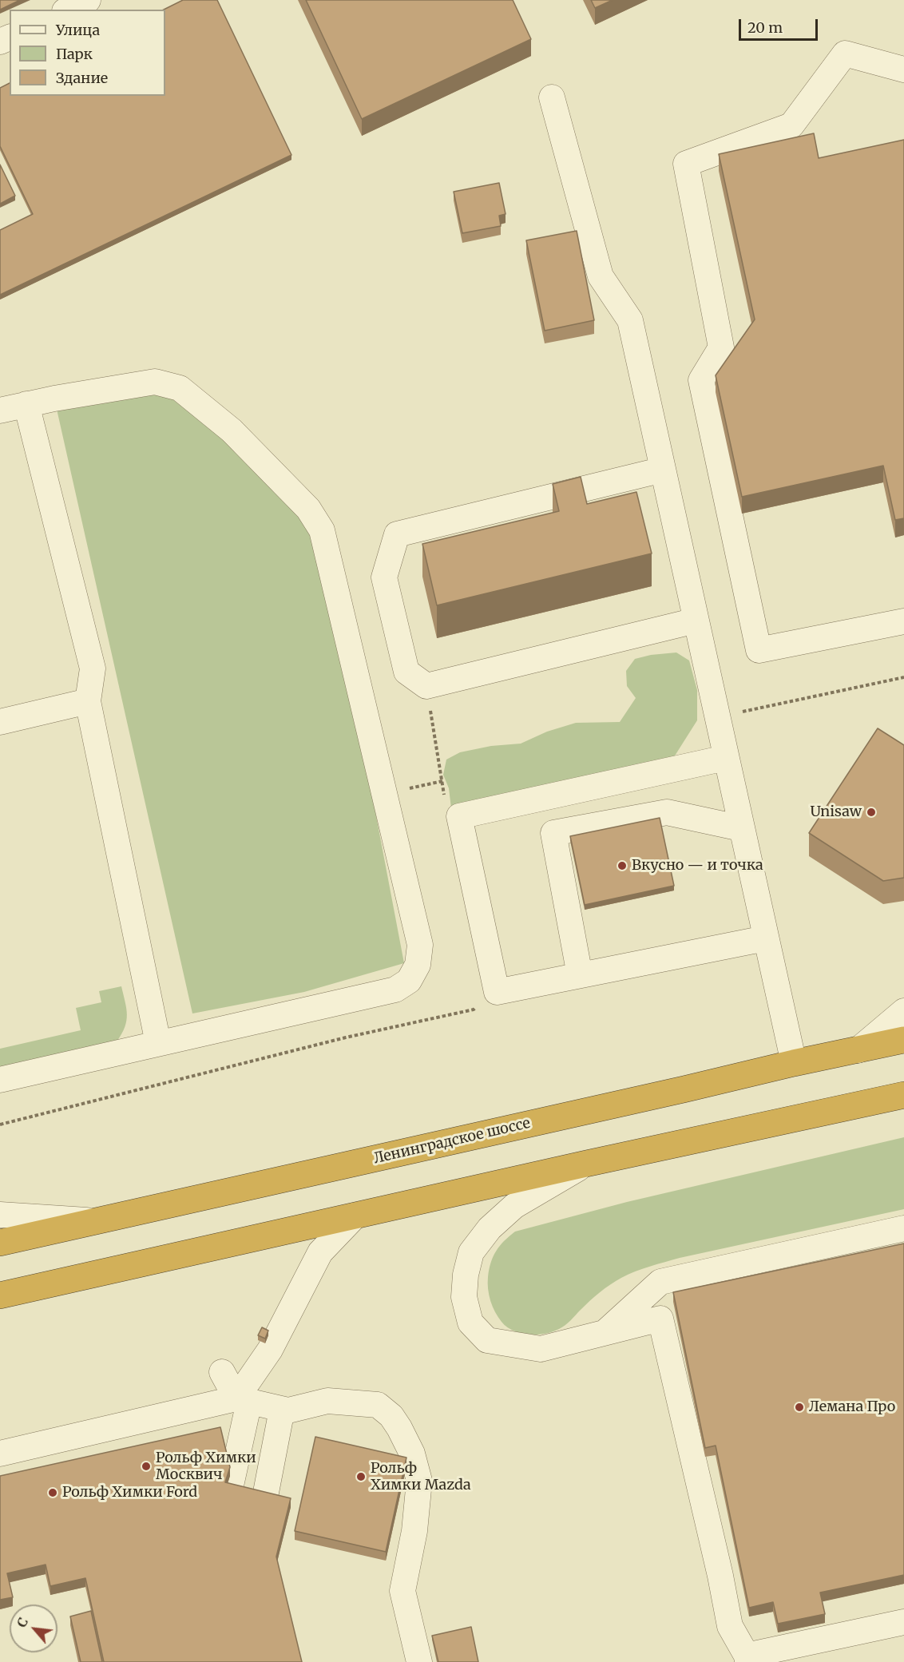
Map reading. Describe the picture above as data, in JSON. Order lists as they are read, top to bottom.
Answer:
{
  "streets": {
    "highway": ["Ленинградское шоссе"]
  },
  "places": [
    "Unisaw",
    "Вкусно — и точка",
    "Лемана Про",
    "Рольф Химки Москвич",
    "Рольф Химки Mazda",
    "Рольф Химки Ford"
  ],
  "legend": ["Улица", "Парк", "Здание"],
  "scale_bar": "20 m",
  "north": "top left"
}
